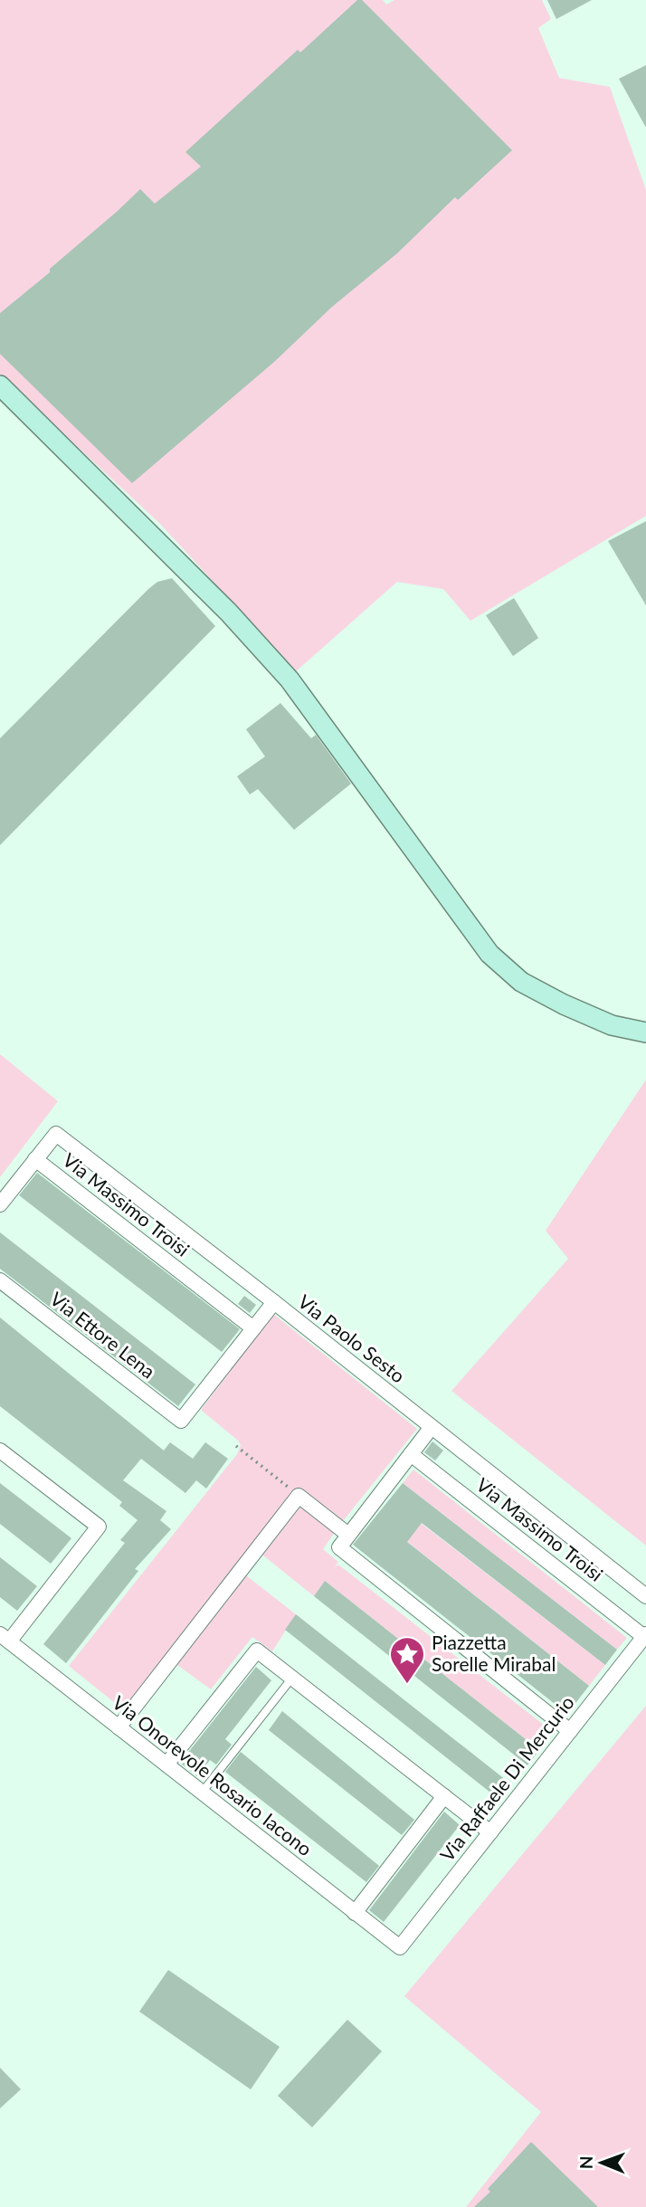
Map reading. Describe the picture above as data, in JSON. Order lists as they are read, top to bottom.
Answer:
{
  "streets": {
    "street": [
      "Via Massimo Troisi",
      "Via Ettore Lena",
      "Via Paolo Sesto",
      "Via Onorevole Rosario Iacono",
      "Via Raffaele Di Mercurio"
    ]
  },
  "crossings": [
    ["Via Massimo Troisi", "Via Ettore Lena"],
    ["Via Massimo Troisi", "Via Paolo Sesto"],
    ["Via Massimo Troisi", "Via Raffaele Di Mercurio"],
    ["Via Onorevole Rosario Iacono", "Via Raffaele Di Mercurio"]
  ],
  "places": {
    "place": ["Piazzetta Sorelle Mirabal"]
  },
  "north": "left"
}
